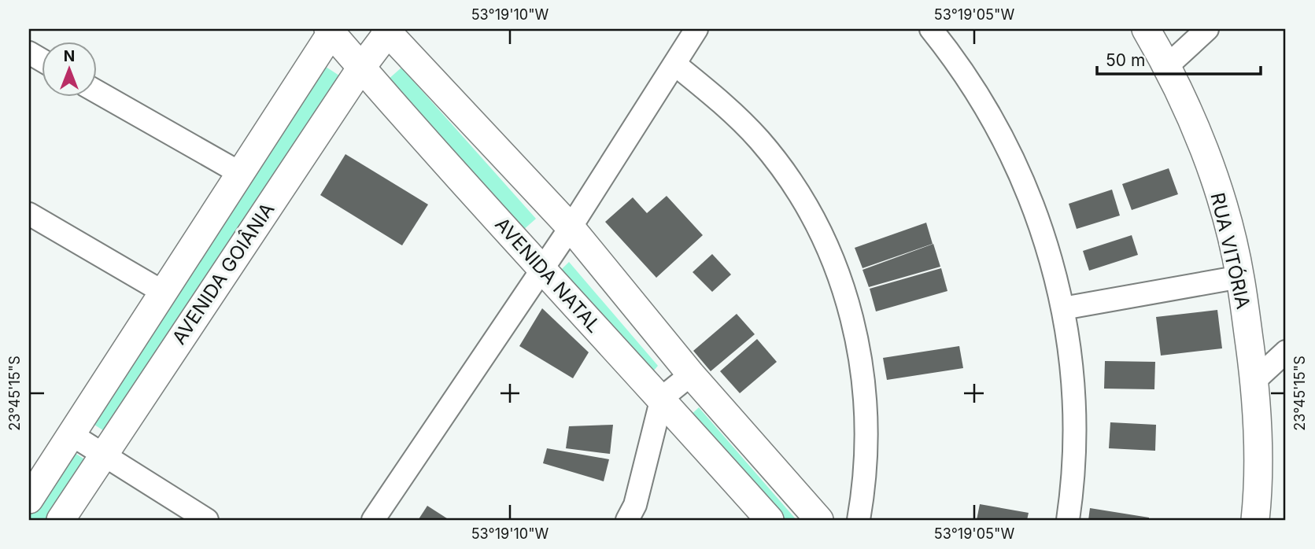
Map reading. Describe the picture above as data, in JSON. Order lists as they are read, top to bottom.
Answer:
{
  "streets": {
    "street": ["RUA VITÓRIA", "AVENIDA GOIÂNIA", "AVENIDA NATAL"]
  },
  "crossings": [
    ["AVENIDA GOIÂNIA", "AVENIDA NATAL"]
  ],
  "scale_bar": "50 m",
  "north": "top",
  "coordinates": ["53°19'10\"W", "53°19'05\"W", "23°45'15\"S"]
}
